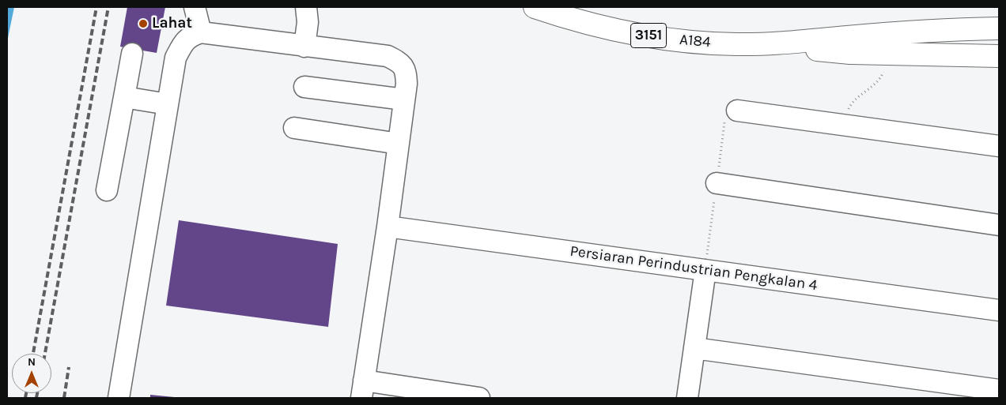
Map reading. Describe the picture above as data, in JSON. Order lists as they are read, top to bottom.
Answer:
{
  "streets": {
    "main road": ["3151", "A184"],
    "street": ["Persiaran Perindustrian Pengkalan 4"]
  },
  "crossings": [
    ["3151", "A184"]
  ],
  "places": ["Lahat"],
  "north": "top"
}
